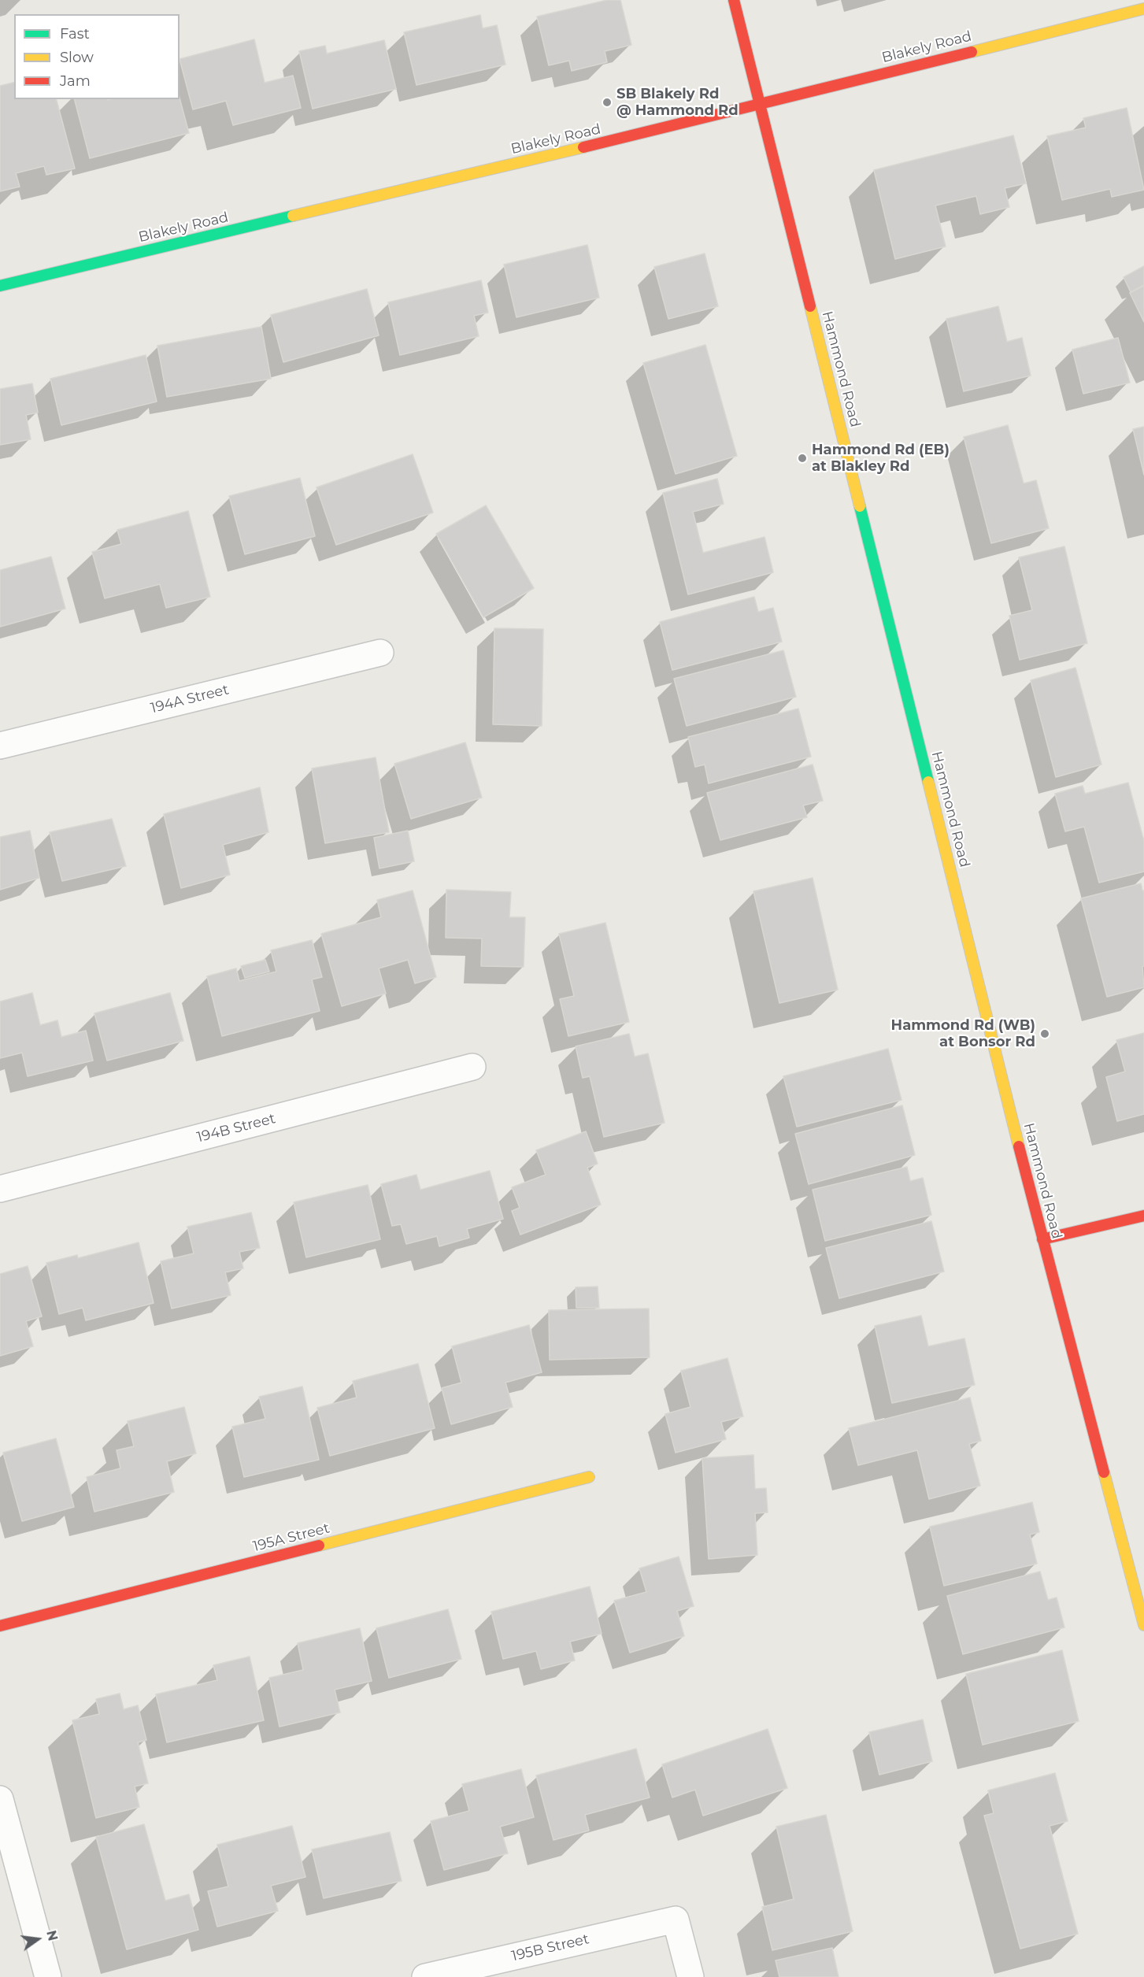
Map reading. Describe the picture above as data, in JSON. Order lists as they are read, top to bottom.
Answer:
{
  "streets": {
    "street": [
      "Blakely Road",
      "Hammond Road",
      "194A Street",
      "194B Street",
      "195A Street",
      "195B Street"
    ]
  },
  "crossings": [
    ["Blakely Road", "Hammond Road"]
  ],
  "places": ["SB Blakely Rd @ Hammond Rd", "Hammond Rd (EB) at Blakley Rd", "Hammond Rd (WB) at Bonsor Rd"],
  "legend": ["Fast", "Slow", "Jam"],
  "north": "right"
}
